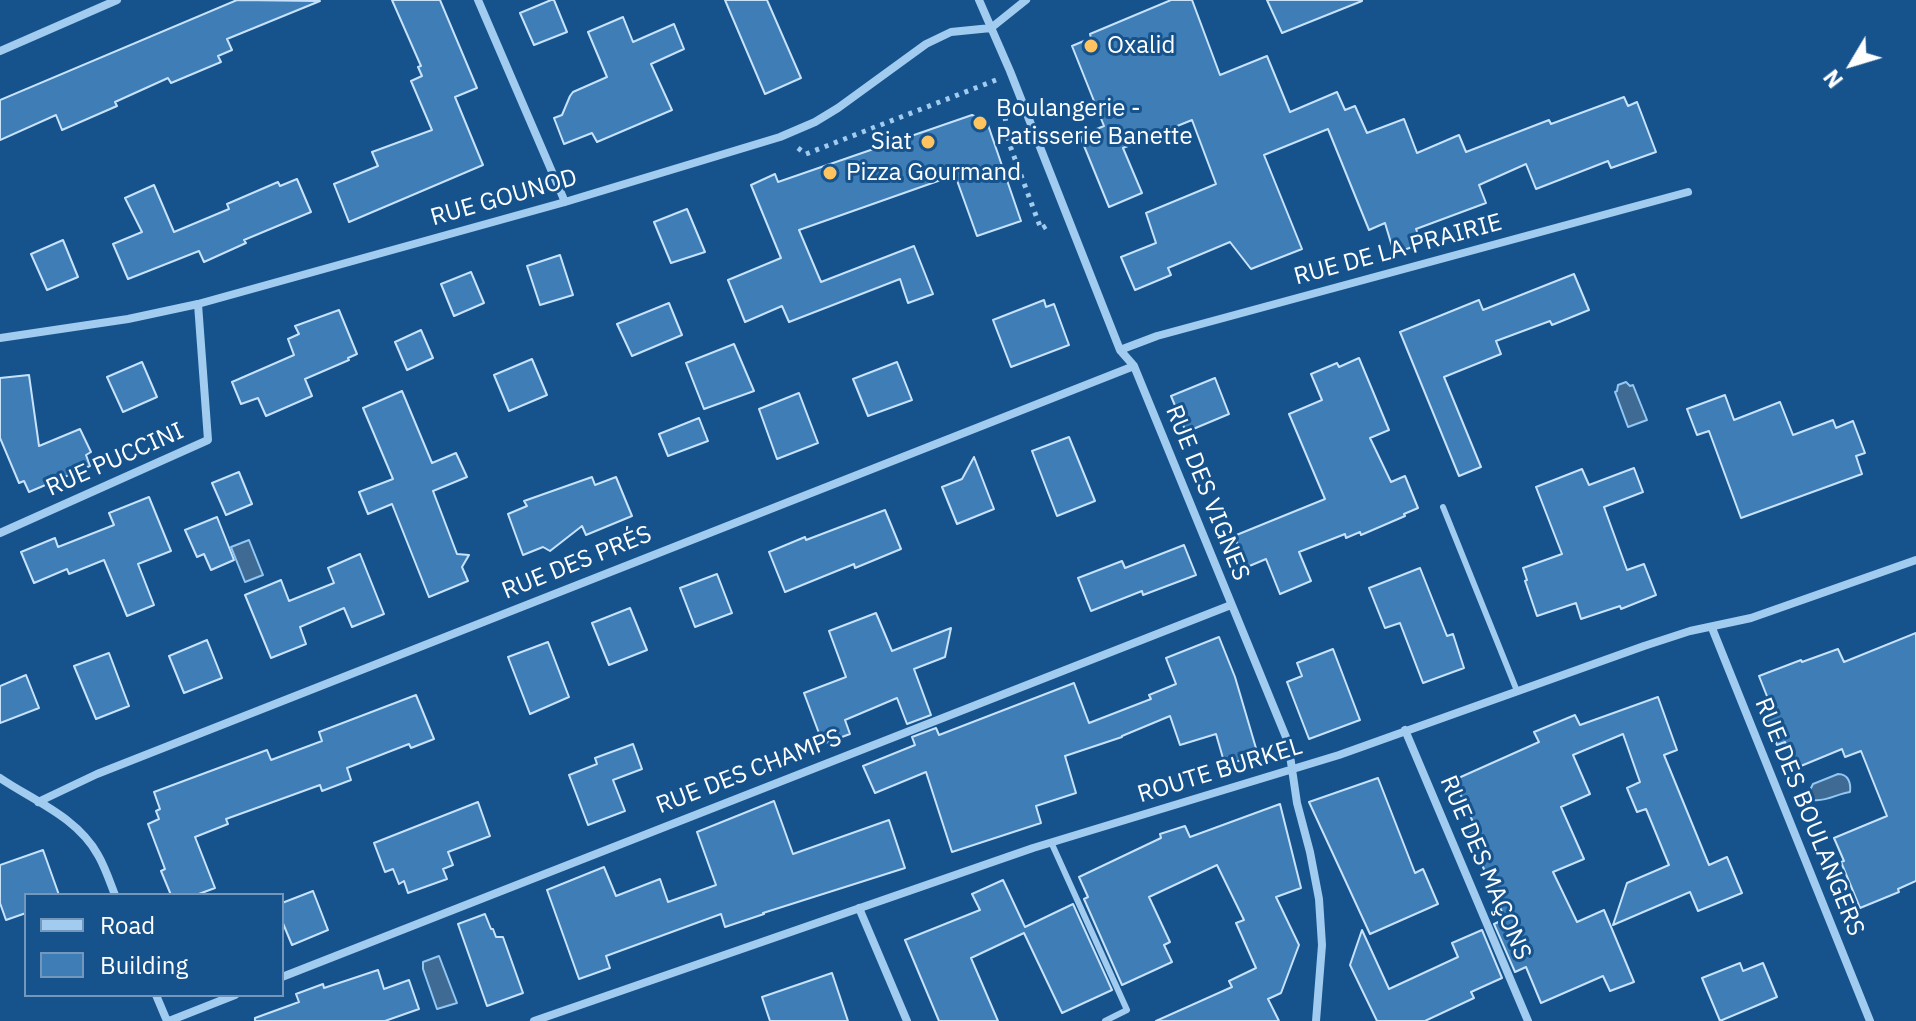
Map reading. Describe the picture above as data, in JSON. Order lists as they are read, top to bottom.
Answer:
{
  "streets": {
    "street": [
      "RUE GOUNOD",
      "RUE DE LA PRAIRIE",
      "RUE PUCCINI",
      "RUE DES VIGNES",
      "RUE DES PRÉS",
      "ROUTE BURKEL",
      "RUE DES CHAMPS",
      "RUE DES BOULANGERS",
      "RUE DES MAÇONS"
    ]
  },
  "crossings": [
    ["RUE GOUNOD", "RUE PUCCINI"],
    ["RUE GOUNOD", "RUE DES VIGNES"],
    ["RUE DE LA PRAIRIE", "RUE DES VIGNES"],
    ["RUE DES VIGNES", "RUE DES PRÉS"],
    ["RUE DES VIGNES", "ROUTE BURKEL"],
    ["RUE DES VIGNES", "RUE DES CHAMPS"],
    ["ROUTE BURKEL", "RUE DES BOULANGERS"],
    ["ROUTE BURKEL", "RUE DES MAÇONS"]
  ],
  "places": [
    "Oxalid",
    "Boulangerie - Patisserie Banette",
    "Siat",
    "Pizza Gourmand"
  ],
  "legend": ["Road", "Building"],
  "north": "bottom left"
}
